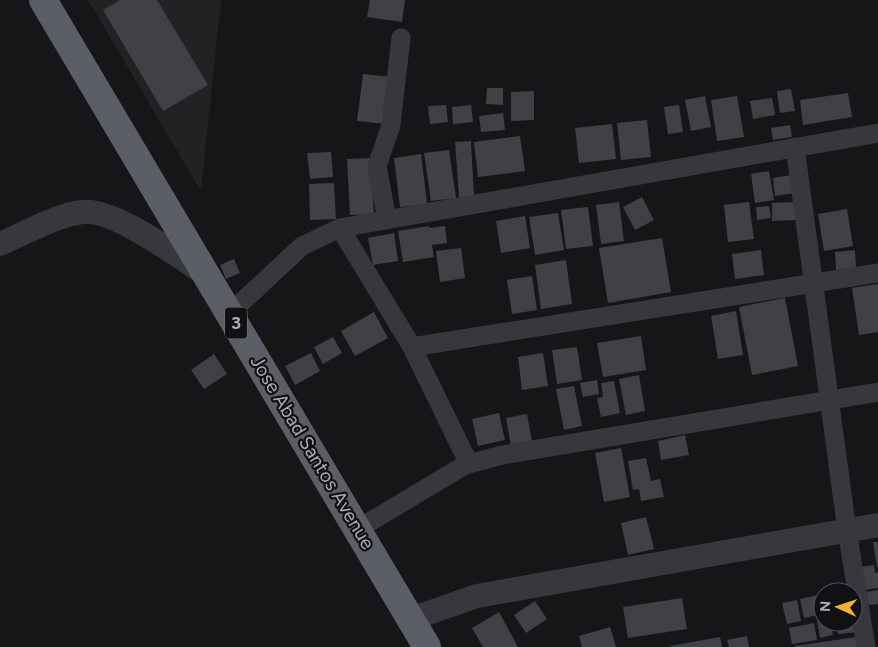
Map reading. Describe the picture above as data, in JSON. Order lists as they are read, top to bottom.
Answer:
{
  "streets": {
    "highway": ["3", "Jose Abad Santos Avenue"]
  },
  "north": "left"
}
